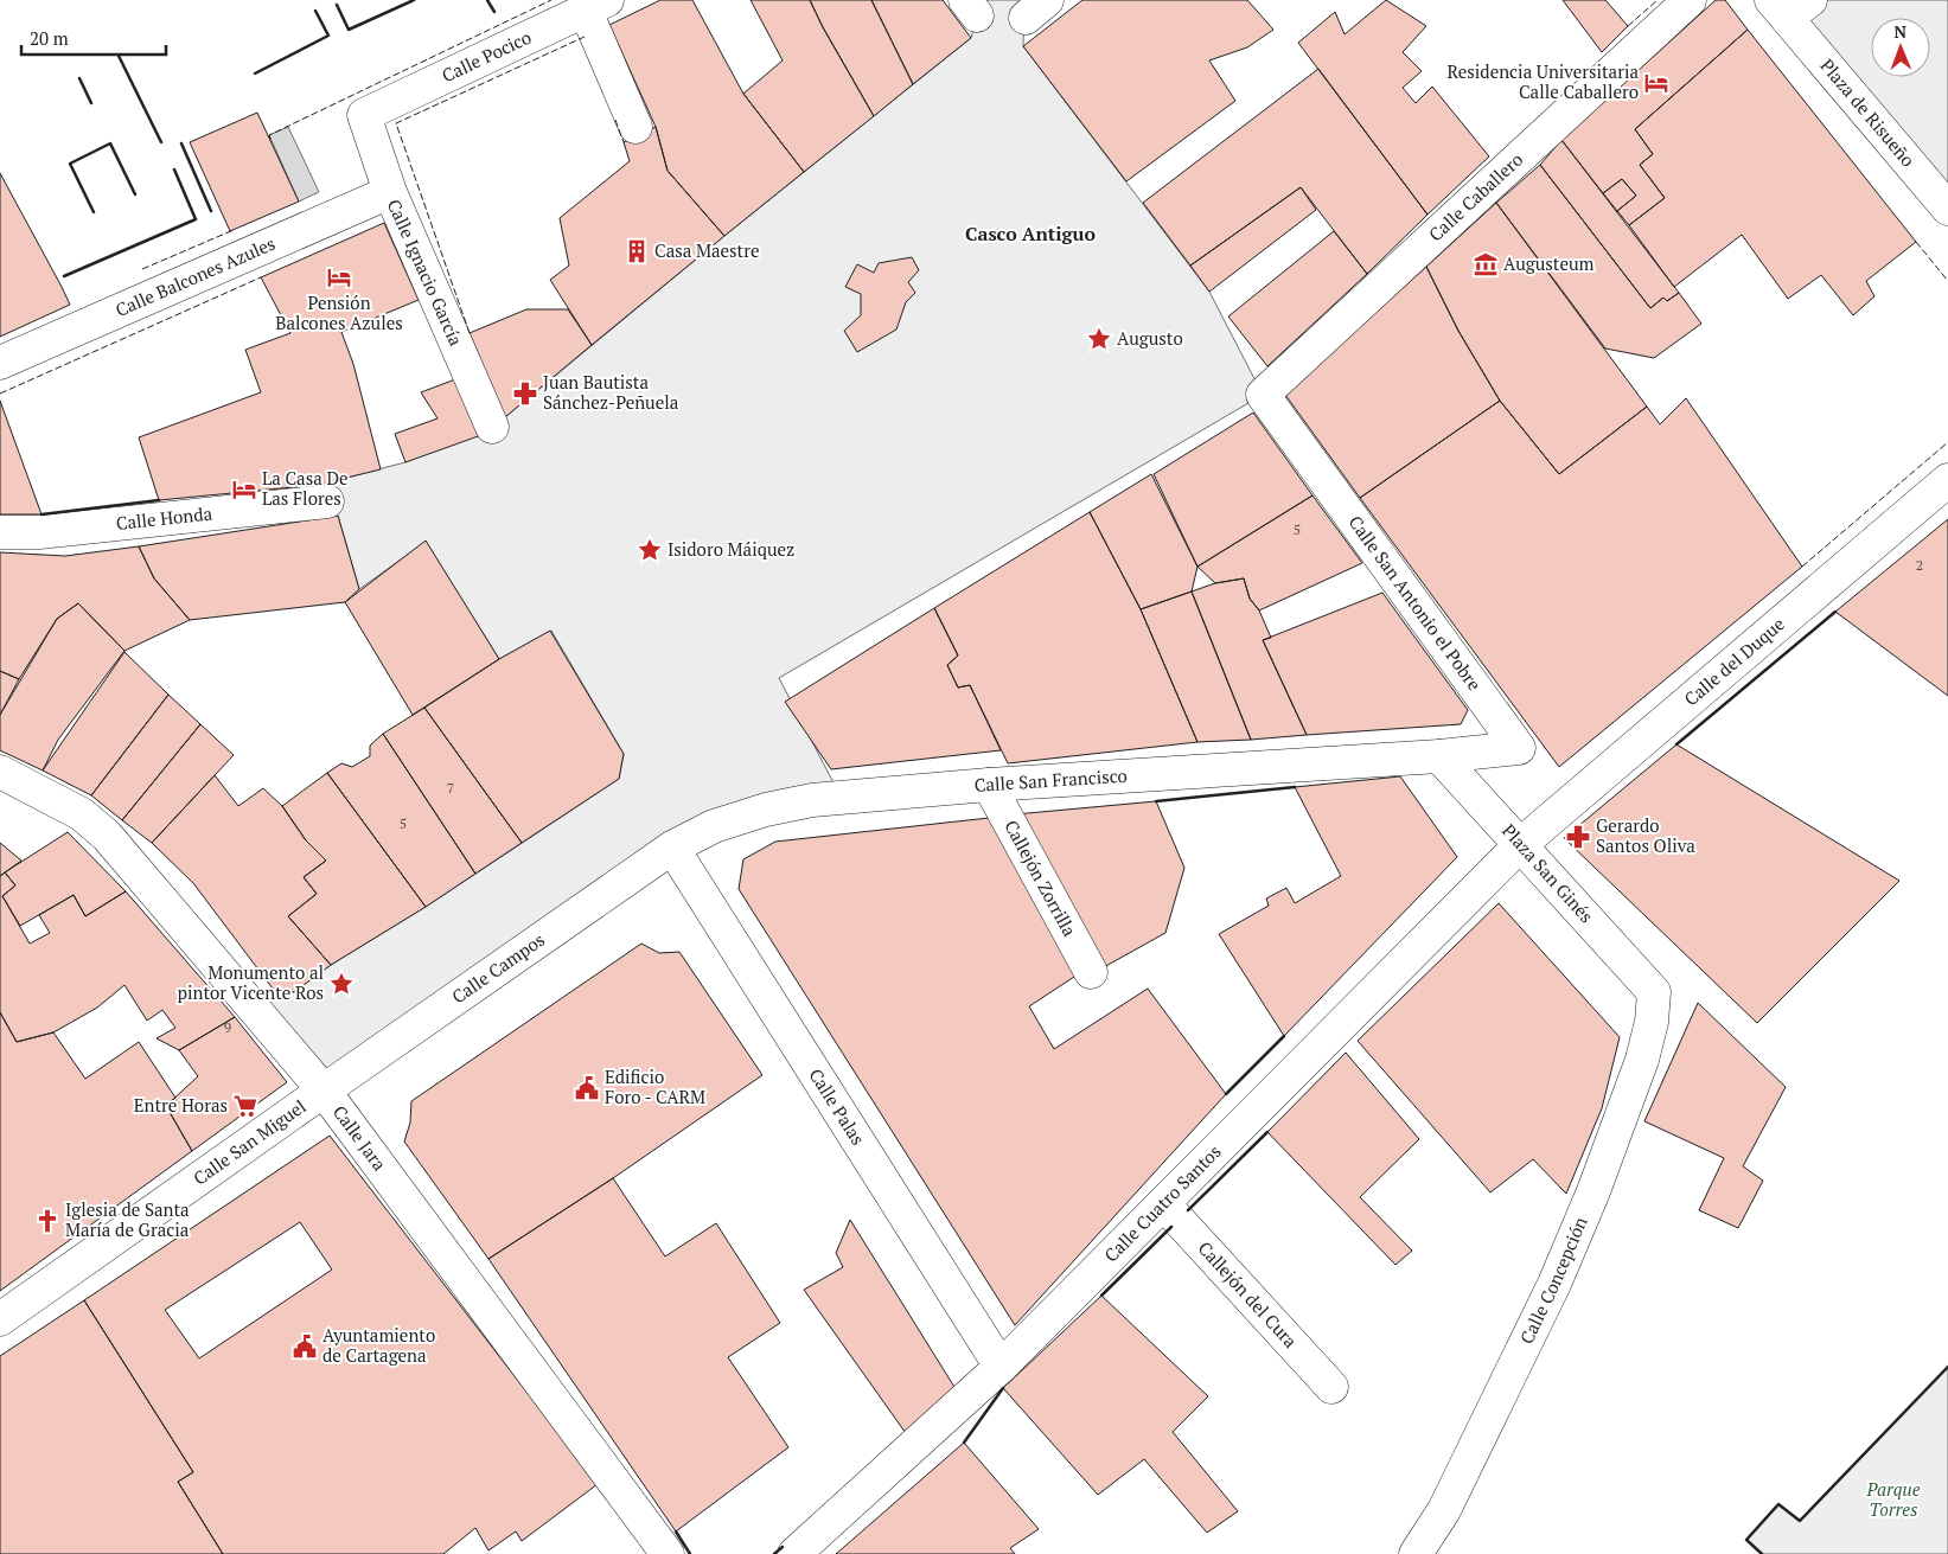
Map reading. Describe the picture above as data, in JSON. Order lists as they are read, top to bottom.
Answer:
{
  "streets": {
    "street": [
      "Calle Pocico",
      "Plaza de Risueño",
      "Calle Caballero",
      "Calle Ignacio García",
      "Calle Balcones Azules",
      "Calle Honda",
      "Calle San Antonio el Pobre",
      "Calle del Duque",
      "Calle San Francisco",
      "Plaza San Ginés",
      "Callejón Zorrilla",
      "Calle Campos",
      "Calle Palas",
      "Calle Jara",
      "Calle San Miguel",
      "Calle Cuatro Santos",
      "Calle Concepción",
      "Callejón del Cura"
    ]
  },
  "crossings": [
    ["Calle Pocico", "Calle Ignacio García"],
    ["Calle Caballero", "Calle San Antonio el Pobre"],
    ["Calle Ignacio García", "Calle Balcones Azules"],
    ["Calle San Antonio el Pobre", "Calle San Francisco"],
    ["Calle San Antonio el Pobre", "Plaza San Ginés"],
    ["Calle del Duque", "Plaza San Ginés"],
    ["Calle del Duque", "Calle Cuatro Santos"],
    ["Calle San Francisco", "Plaza San Ginés"],
    ["Calle San Francisco", "Callejón Zorrilla"],
    ["Calle San Francisco", "Calle Campos"],
    ["Calle San Francisco", "Calle Palas"],
    ["Plaza San Ginés", "Calle Cuatro Santos"],
    ["Plaza San Ginés", "Calle Concepción"],
    ["Calle Campos", "Calle Palas"],
    ["Calle Campos", "Calle Jara"],
    ["Calle Campos", "Calle San Miguel"],
    ["Calle Palas", "Calle Cuatro Santos"],
    ["Calle Jara", "Calle San Miguel"],
    ["Calle Cuatro Santos", "Callejón del Cura"]
  ],
  "districts": ["Casco Antiguo"],
  "parks": ["Parque Torres"],
  "places": {
    "hotel": ["Residencia Universitaria Calle Caballero", "Pensión Balcones Azules", "La Casa De Las Flores"],
    "building": ["Casa Maestre"],
    "museum": ["Augusteum"],
    "place": ["Augusto", "Isidoro Máiquez", "Monumento al pintor Vicente Ros"],
    "pharmacy": ["Juan Bautista Sánchez-Peñuela", "Gerardo Santos Oliva"],
    "public building": ["Edificio Foro - CARM", "Ayuntamiento de Cartagena"],
    "supermarket": ["Entre Horas"],
    "church": ["Iglesia de Santa María de Gracia"]
  },
  "house_numbers": [
    "5",
    "2",
    "7",
    "5",
    "9"
  ],
  "scale_bar": "20 m",
  "north": "top"
}
